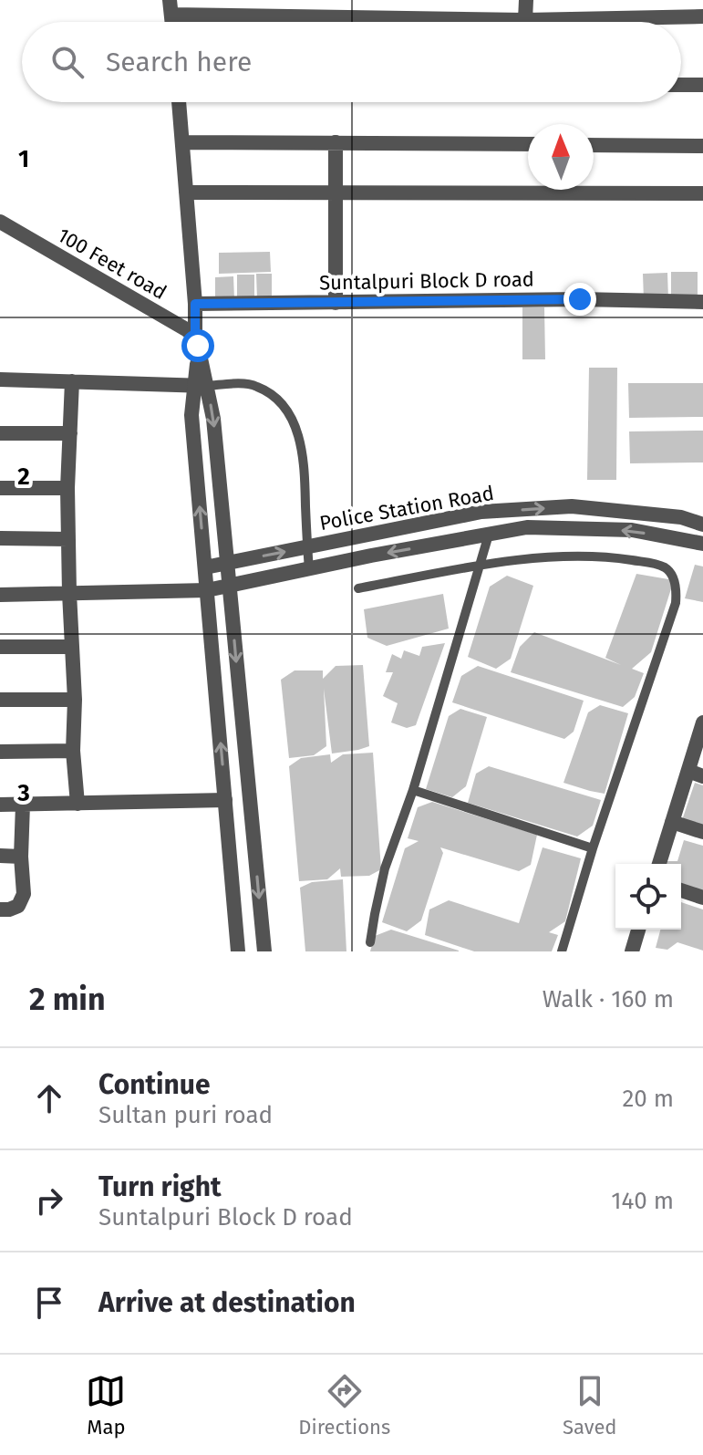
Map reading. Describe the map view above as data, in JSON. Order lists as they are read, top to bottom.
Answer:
{
  "streets": {
    "street": ["100 Feet road", "Suntalpuri Block D road", "Police Station Road"]
  },
  "north": "top",
  "page": {
    "search": "Search here",
    "heading": ["2 min", "Walk · 160 m"],
    "list": [
      ["Continue", "Sultan puri road", "20 m"],
      ["Turn right", "Suntalpuri Block D road", "140 m"],
      "Arrive at destination"
    ],
    "nav": ["Map", "Directions", "Saved"]
  },
  "grid": {
    "rows": ["1", "2", "3"]
  }
}
